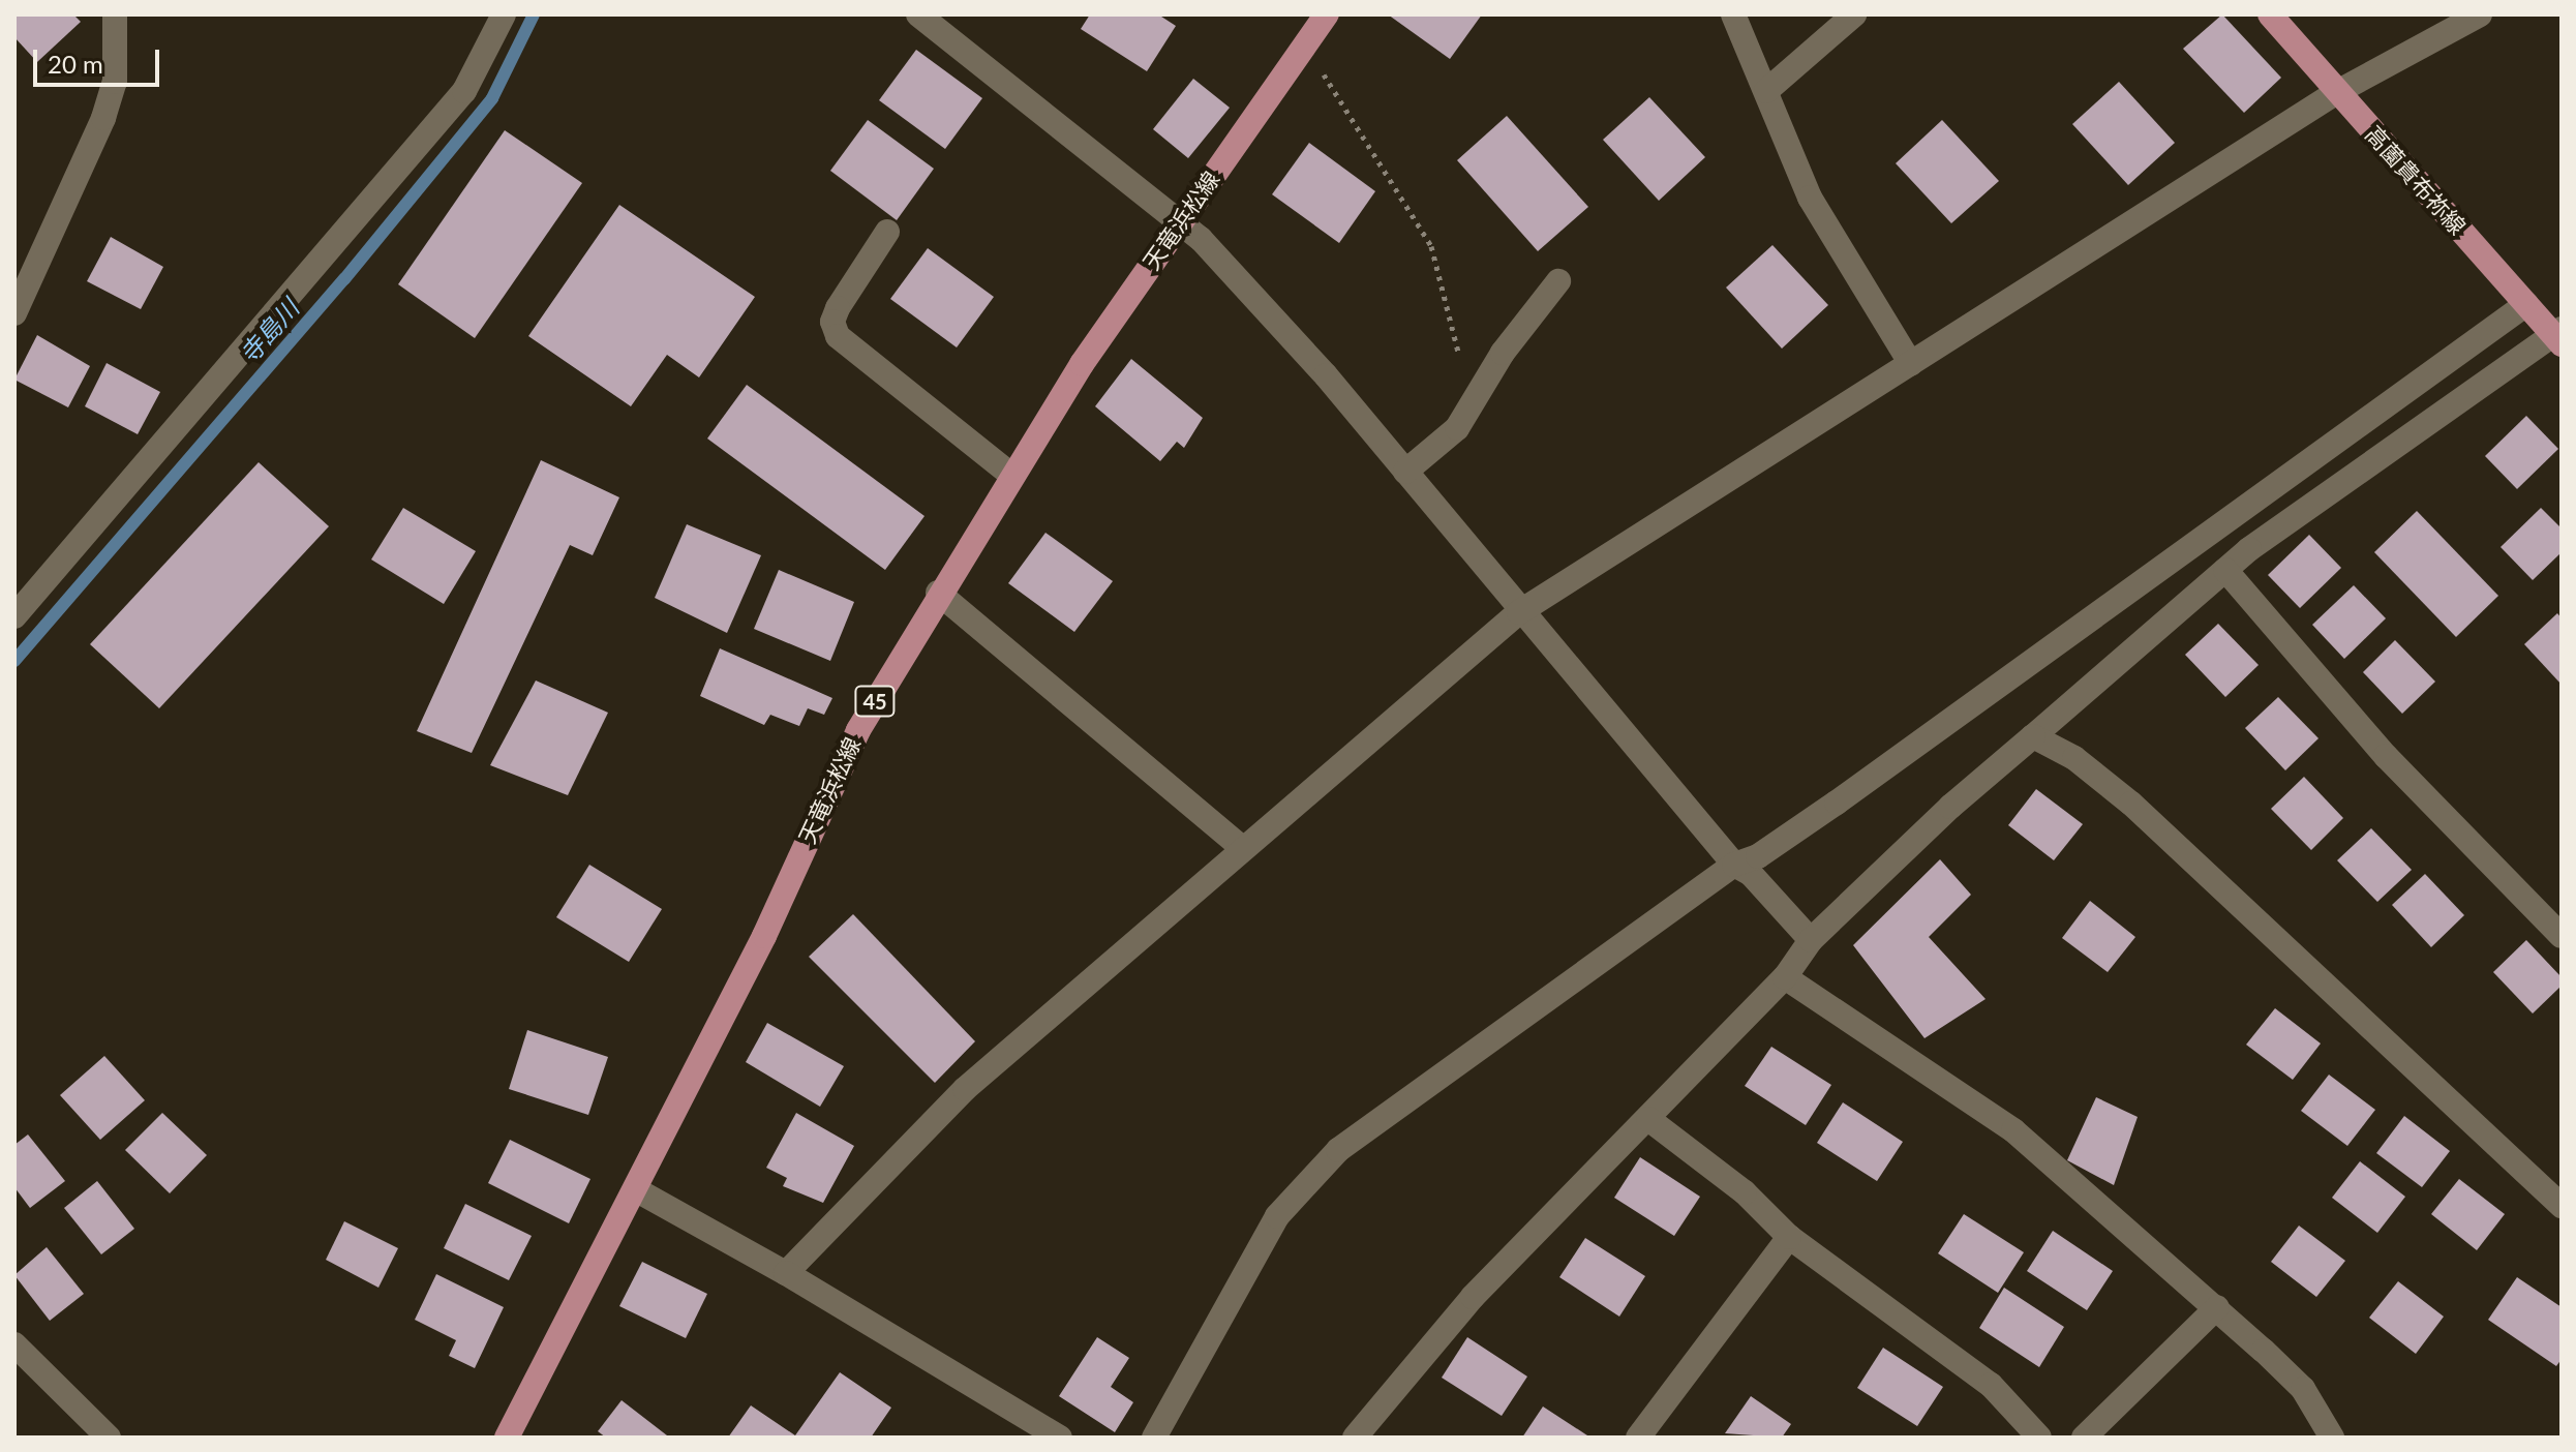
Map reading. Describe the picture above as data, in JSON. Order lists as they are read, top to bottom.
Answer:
{
  "streets": {
    "main road": ["高薗貴布祢線", "天竜浜松線", "45"]
  },
  "water": ["寺島川"],
  "scale_bar": "20 m"
}
